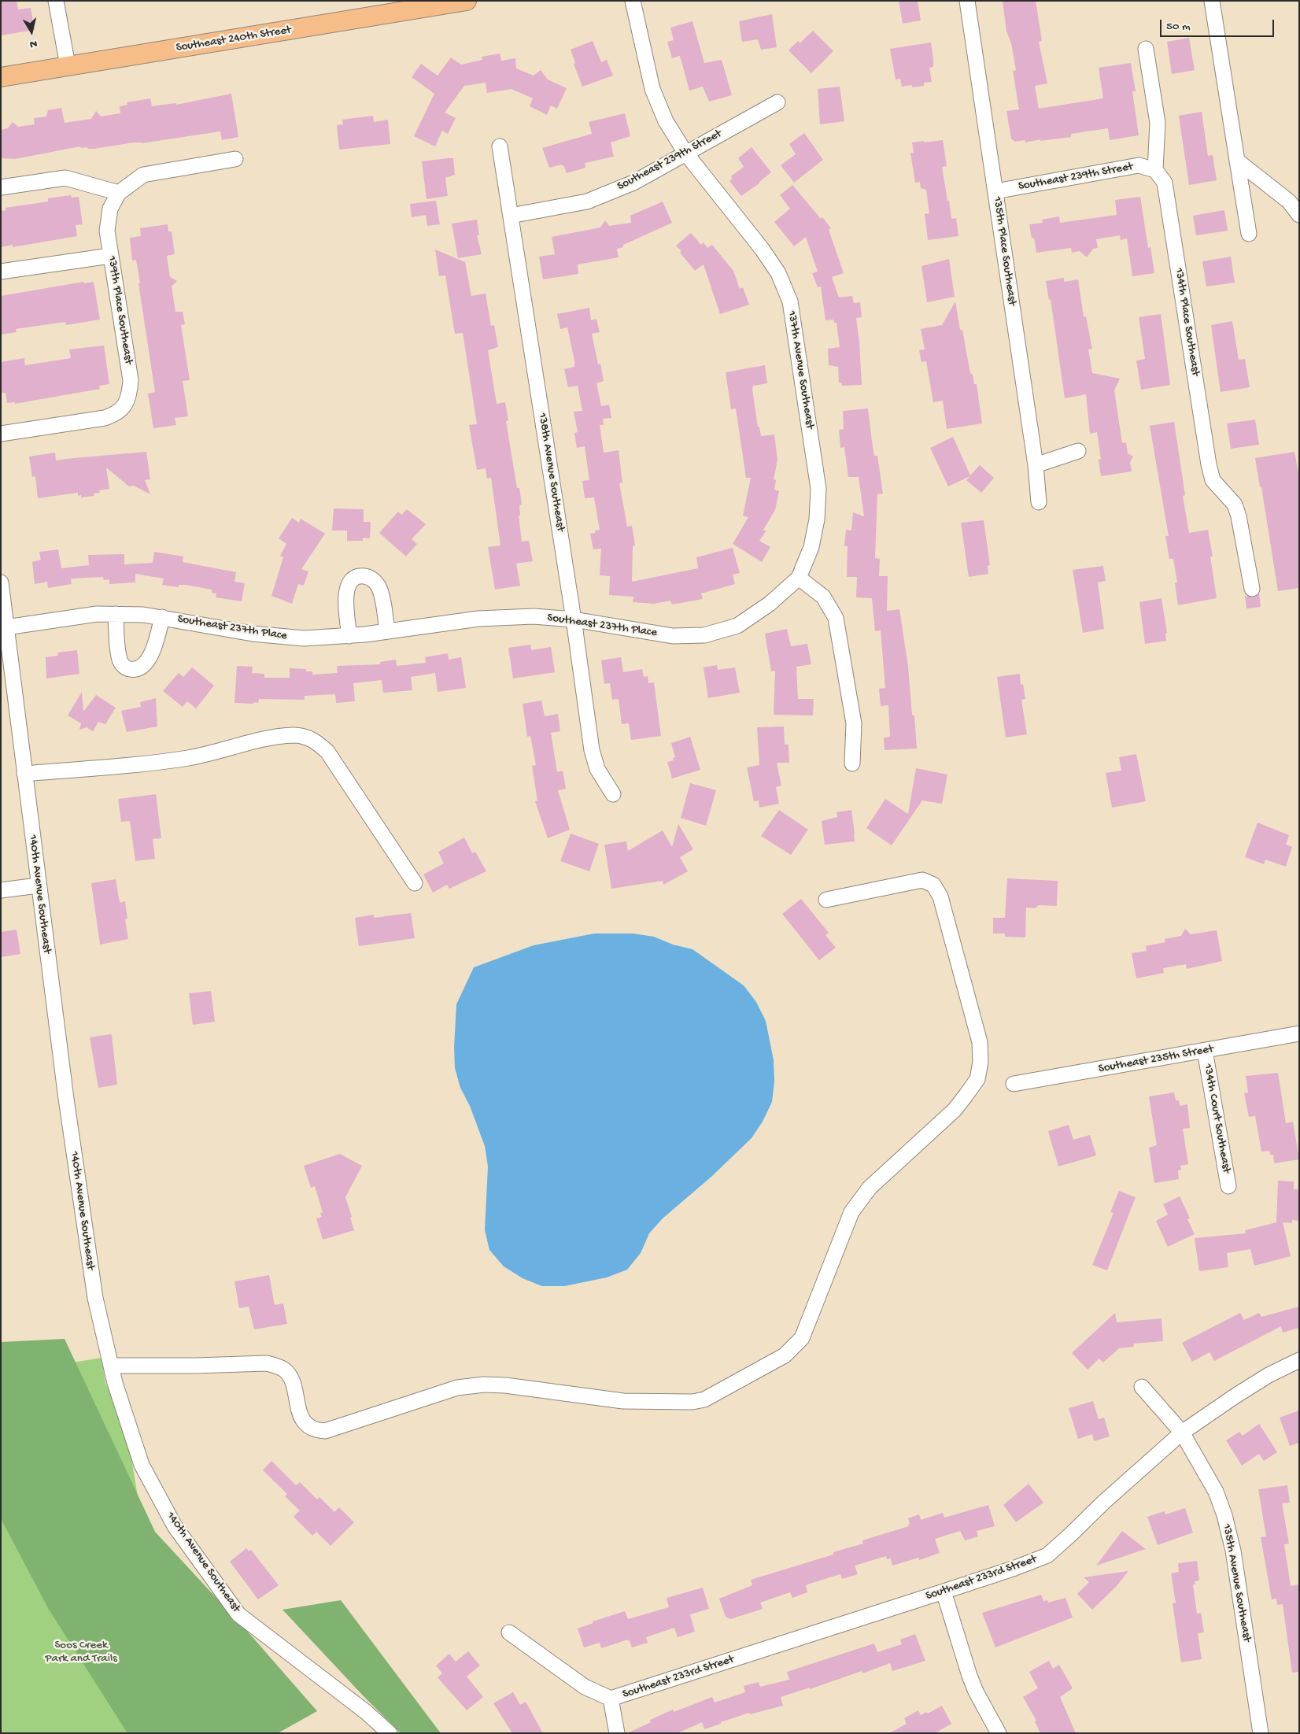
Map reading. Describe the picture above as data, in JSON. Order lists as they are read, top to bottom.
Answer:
{
  "streets": {
    "main road": ["Southeast 240th Street"],
    "street": [
      "Southeast 239th Street",
      "135th Place Southeast",
      "139th Place Southeast",
      "134th Place Southeast",
      "137th Avenue Southeast",
      "138th Avenue Southeast",
      "Southeast 237th Place",
      "140th Avenue Southeast",
      "Southeast 235th Street",
      "134th Court Southeast",
      "Southeast 233rd Street",
      "135th Avenue Southeast"
    ]
  },
  "crossings": [
    ["Southeast 239th Street", "135th Place Southeast"],
    ["Southeast 239th Street", "134th Place Southeast"],
    ["Southeast 239th Street", "137th Avenue Southeast"],
    ["Southeast 239th Street", "138th Avenue Southeast"],
    ["137th Avenue Southeast", "Southeast 237th Place"],
    ["138th Avenue Southeast", "Southeast 237th Place"],
    ["Southeast 237th Place", "140th Avenue Southeast"],
    ["Southeast 235th Street", "134th Court Southeast"],
    ["Southeast 233rd Street", "135th Avenue Southeast"]
  ],
  "parks": ["Soos Creek Park and Trails"],
  "scale_bar": "50 m",
  "north": "bottom"
}
